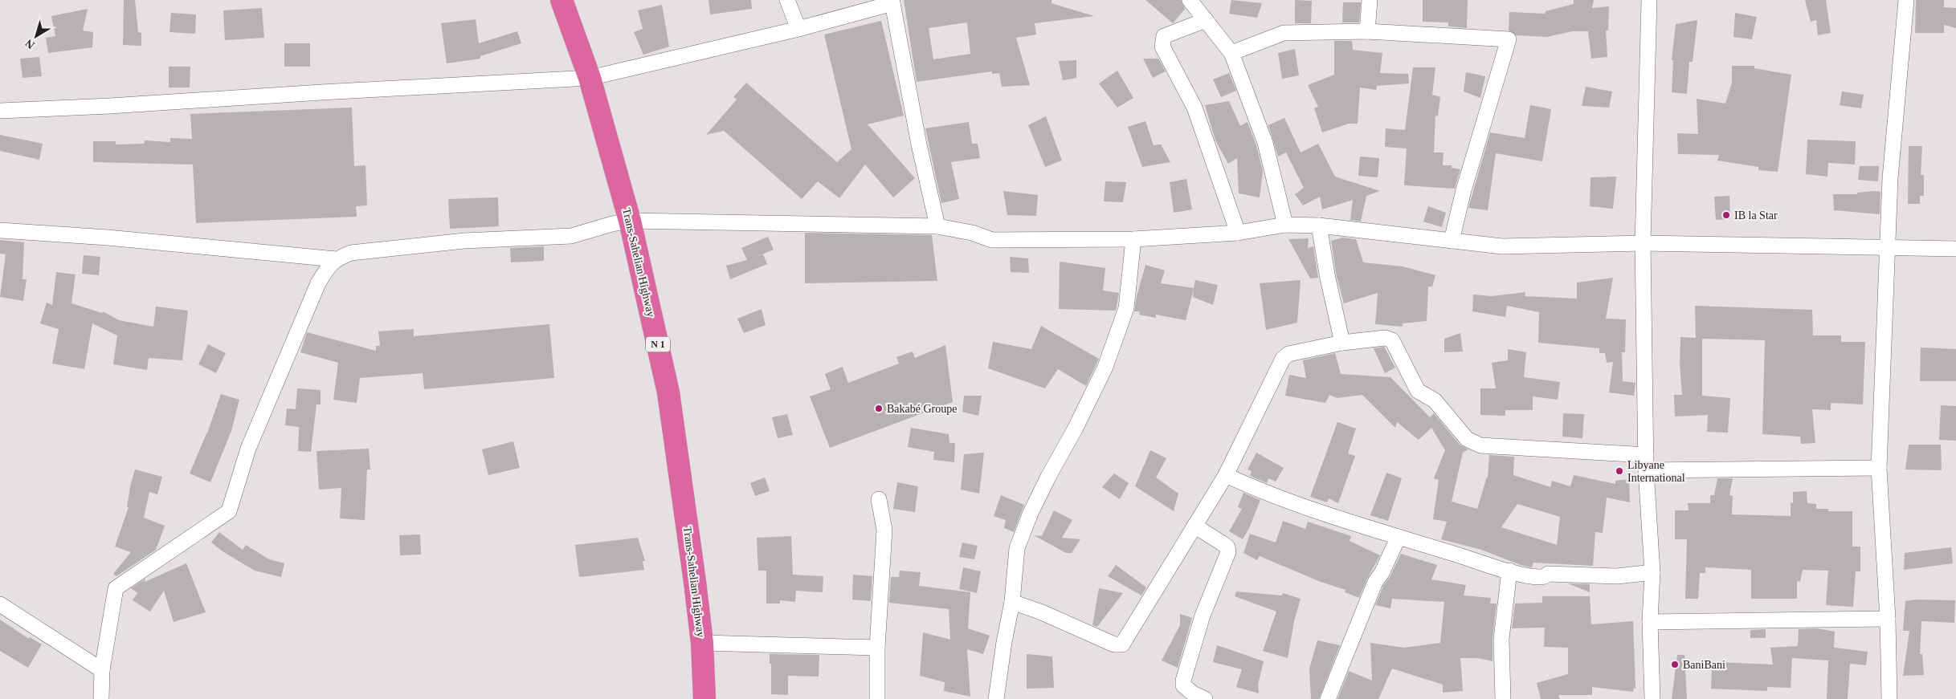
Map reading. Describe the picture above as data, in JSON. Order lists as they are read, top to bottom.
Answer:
{
  "streets": {
    "highway": ["Trans-Sahelian Highway", "N 1"]
  },
  "places": [
    "IB la Star",
    "Bakabé Groupe",
    "Libyane International",
    "BaniBani"
  ],
  "north": "bottom left"
}
